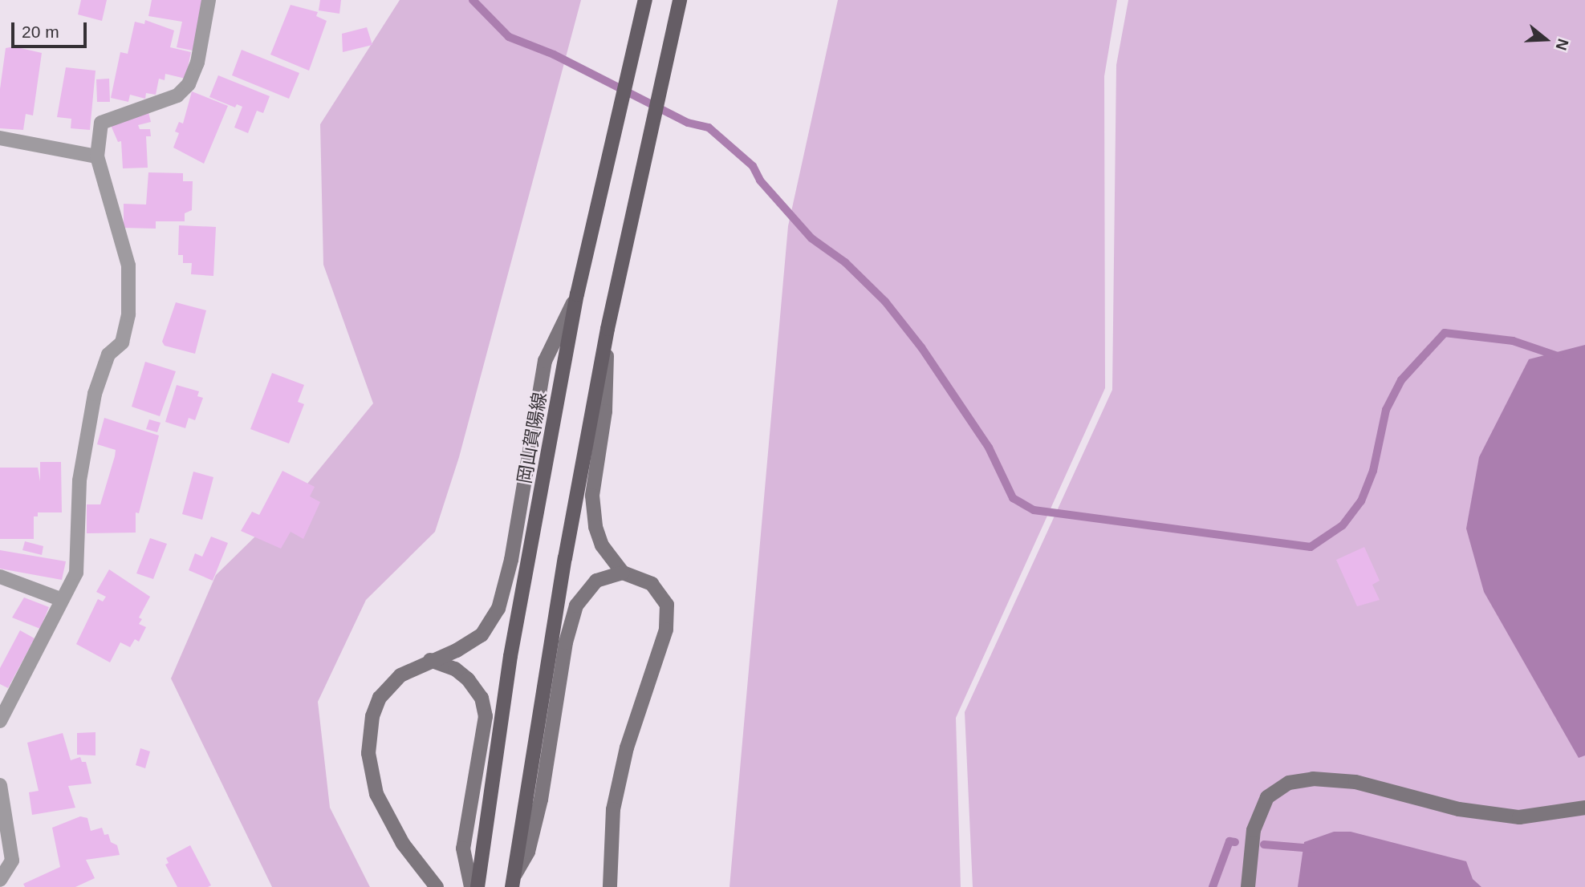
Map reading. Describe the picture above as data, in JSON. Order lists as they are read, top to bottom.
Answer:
{
  "streets": {
    "main road": ["岡山賀陽線"]
  },
  "scale_bar": "20 m",
  "north": "right"
}
